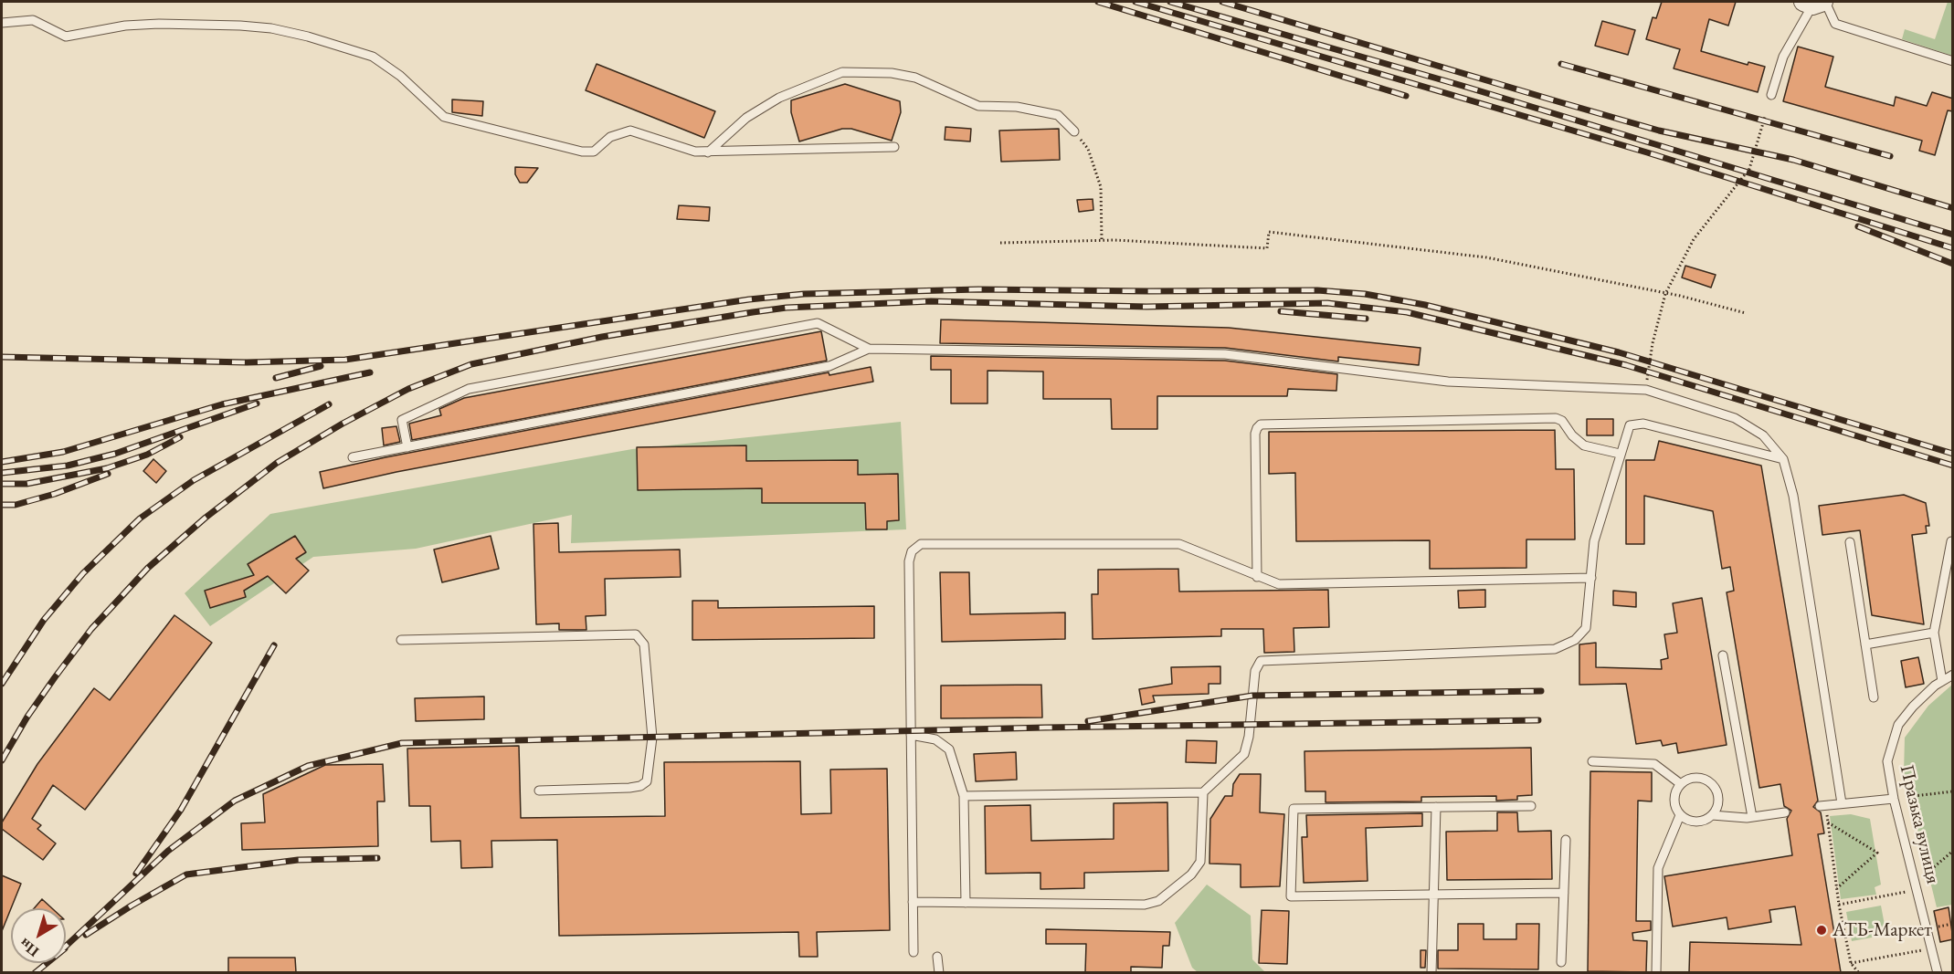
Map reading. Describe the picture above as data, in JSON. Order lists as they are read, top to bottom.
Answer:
{
  "streets": {
    "lane": ["Празька вулиця"]
  },
  "places": ["АТБ-Маркет"],
  "north": "bottom left"
}
